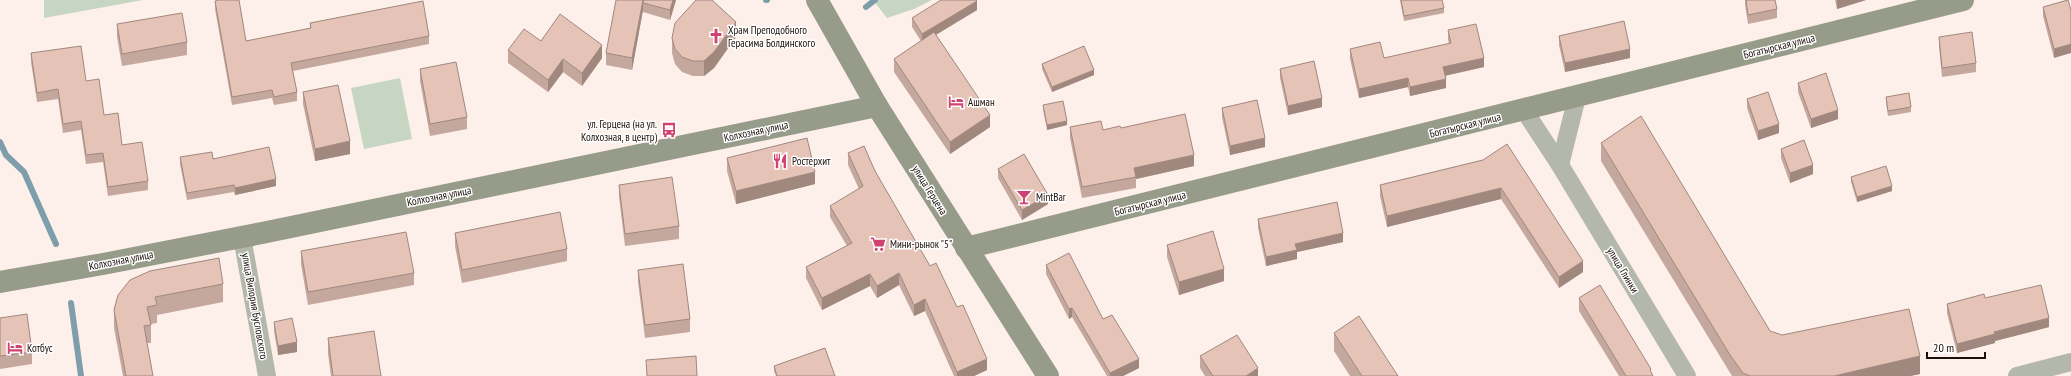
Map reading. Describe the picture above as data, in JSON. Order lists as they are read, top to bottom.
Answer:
{
  "streets": {
    "street": [
      "Богатырская улица",
      "Колхозная улица",
      "улица Герцена",
      "улица Глинки",
      "улица Вилория Бусловского"
    ]
  },
  "crossings": [
    ["Богатырская улица", "улица Герцена"],
    ["Богатырская улица", "улица Глинки"],
    ["Колхозная улица", "улица Герцена"],
    ["Колхозная улица", "улица Вилория Бусловского"]
  ],
  "places": {
    "church": ["Храм Преподобного Герасима Болдинского"],
    "hotel": ["Ашман", "Котбус"],
    "bus stop": ["ул. Герцена (на ул. Колхозная, в центр)"],
    "restaurant": ["Ростерхит"],
    "bar": ["MintBar"],
    "supermarket": ["Мини-рынок \"5\""]
  },
  "scale_bar": "20 m"
}
